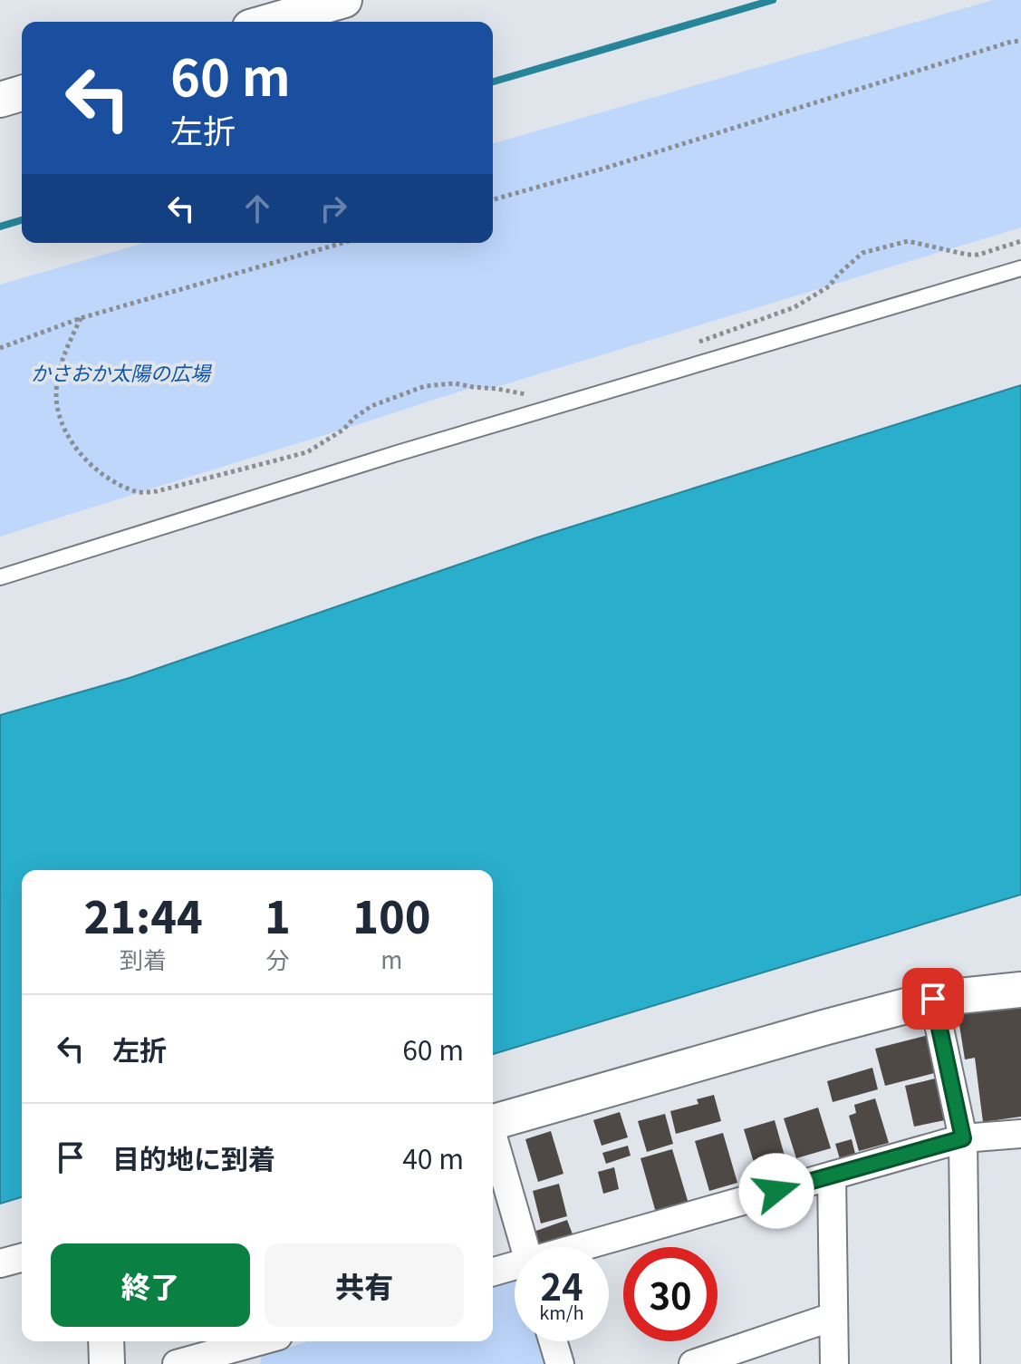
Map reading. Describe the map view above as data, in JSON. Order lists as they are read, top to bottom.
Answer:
{
  "parks": ["かさおか太陽の広場"],
  "page": {
    "turn": ["60 m", "左折"],
    "eta": [
      "21:44",
      "到着",
      "1",
      "分",
      "100",
      "m"
    ],
    "list": [
      {
        "name": "左折",
        "value": "60 m"
      },
      {
        "name": "目的地に到着",
        "value": "40 m"
      }
    ],
    "buttons": ["終了", "共有"],
    "speed": "24 km/h",
    "limit": "30"
  }
}
